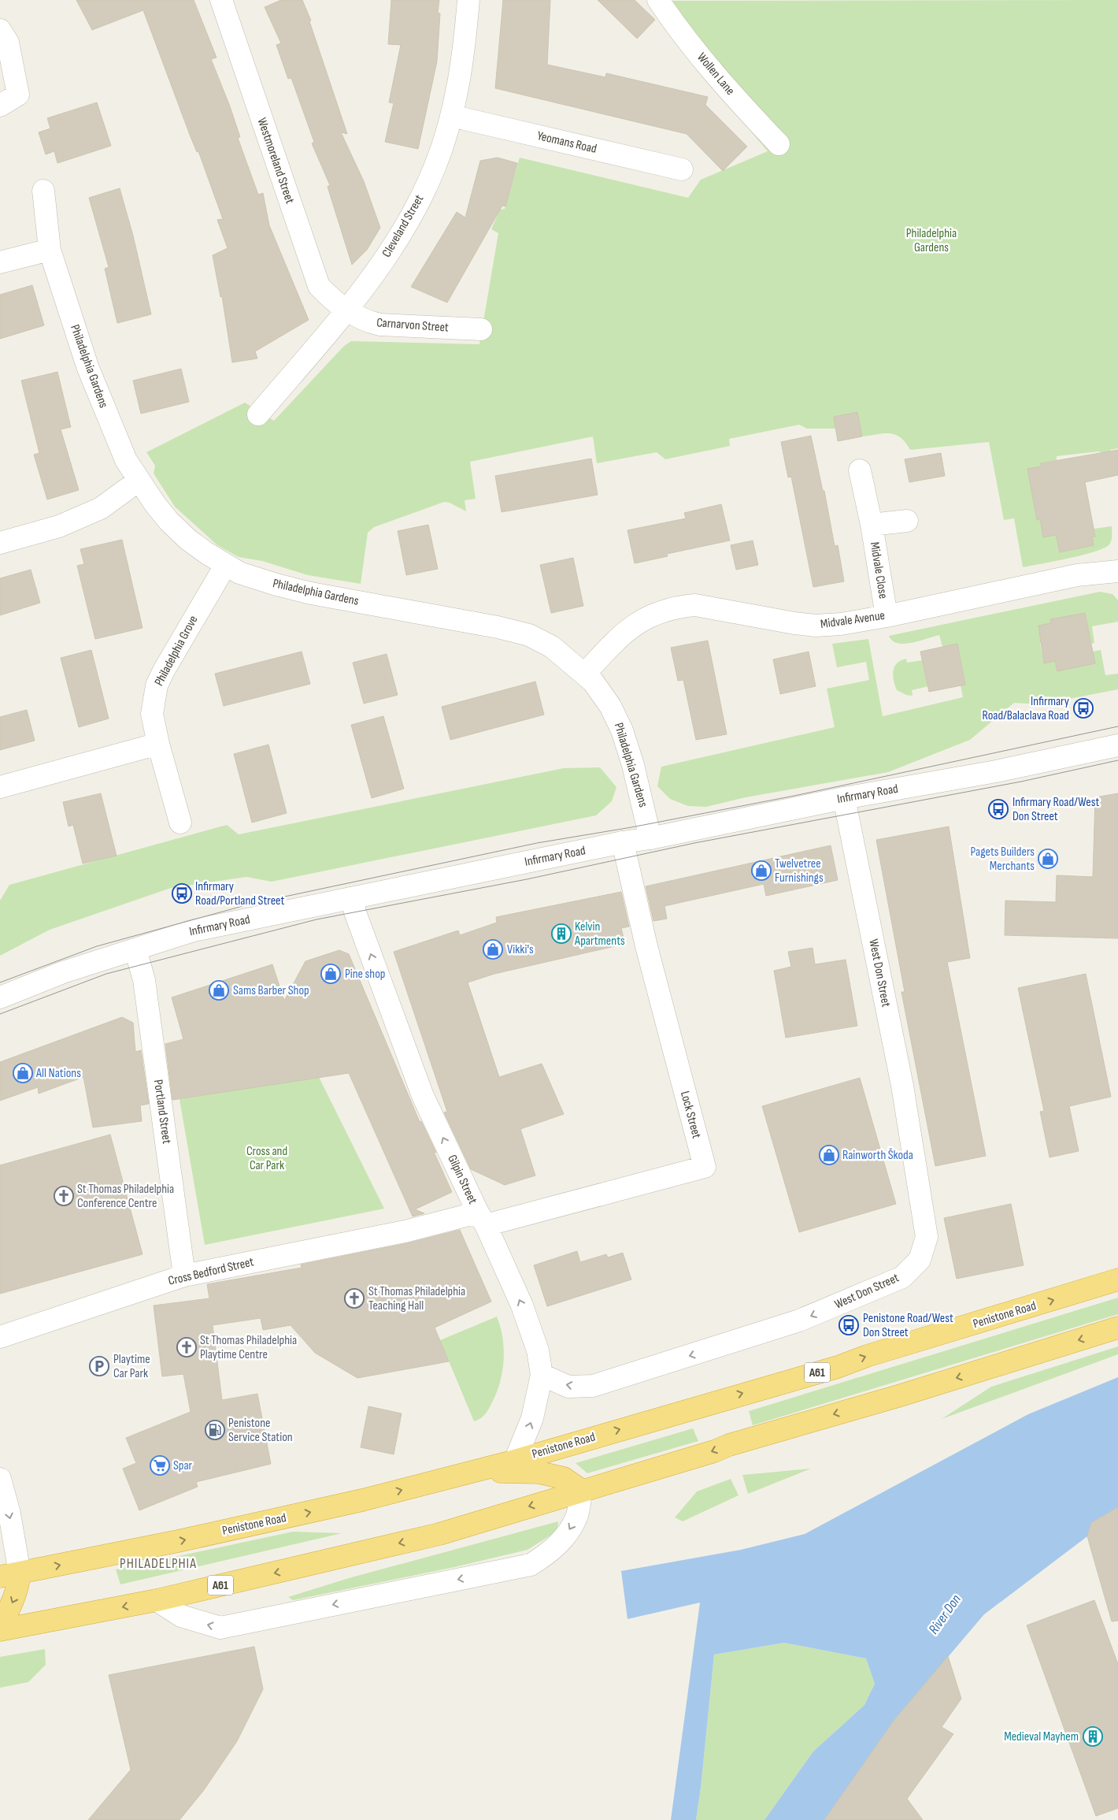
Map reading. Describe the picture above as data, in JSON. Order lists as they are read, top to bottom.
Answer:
{
  "streets": {
    "highway": ["Penistone Road", "A61"],
    "street": [
      "Wollen Lane",
      "Yeomans Road",
      "Westmoreland Street",
      "Cleveland Street",
      "Carnarvon Street",
      "Philadelphia Gardens",
      "Midvale Close",
      "Midvale Avenue",
      "Philadelphia Grove",
      "Infirmary Road",
      "West Don Street",
      "Portland Street",
      "Lock Street",
      "Gilpin Street",
      "Cross Bedford Street"
    ]
  },
  "crossings": [
    ["Yeomans Road", "Cleveland Street"],
    ["Westmoreland Street", "Cleveland Street"],
    ["Westmoreland Street", "Carnarvon Street"],
    ["Cleveland Street", "Carnarvon Street"],
    ["Philadelphia Gardens", "Midvale Avenue"],
    ["Philadelphia Gardens", "Philadelphia Grove"],
    ["Philadelphia Gardens", "Infirmary Road"],
    ["Midvale Close", "Midvale Avenue"],
    ["Infirmary Road", "West Don Street"],
    ["Infirmary Road", "Portland Street"],
    ["Infirmary Road", "Lock Street"],
    ["Infirmary Road", "Gilpin Street"],
    ["West Don Street", "Gilpin Street"],
    ["Portland Street", "Cross Bedford Street"],
    ["Lock Street", "Gilpin Street"],
    ["Lock Street", "Cross Bedford Street"],
    ["Gilpin Street", "Cross Bedford Street"],
    ["Gilpin Street", "Penistone Road"]
  ],
  "one_way": ["Gilpin Street"],
  "districts": ["PHILADELPHIA"],
  "water": ["River Don"],
  "parks": ["Philadelphia Gardens", "Cross and Car Park"],
  "places": {
    "bus stop": [
      "Infirmary Road/Balaclava Road",
      "Infirmary Road/West Don Street",
      "Infirmary Road/Portland Street",
      "Penistone Road/West Don Street"
    ],
    "shop": [
      "Pagets Builders Merchants",
      "Twelvetree Furnishings",
      "Vikki's",
      "Pine shop",
      "Sams Barber Shop",
      "All Nations",
      "Rainworth Škoda"
    ],
    "building": ["Kelvin Apartments", "Medieval Mayhem"],
    "church": ["St Thomas Philadelphia Conference Centre", "St Thomas Philadelphia Teaching Hall", "St Thomas Philadelphia Playtime Centre"],
    "parking": ["Playtime Car Park"],
    "fuel station": ["Penistone Service Station"],
    "supermarket": ["Spar"]
  }
}
